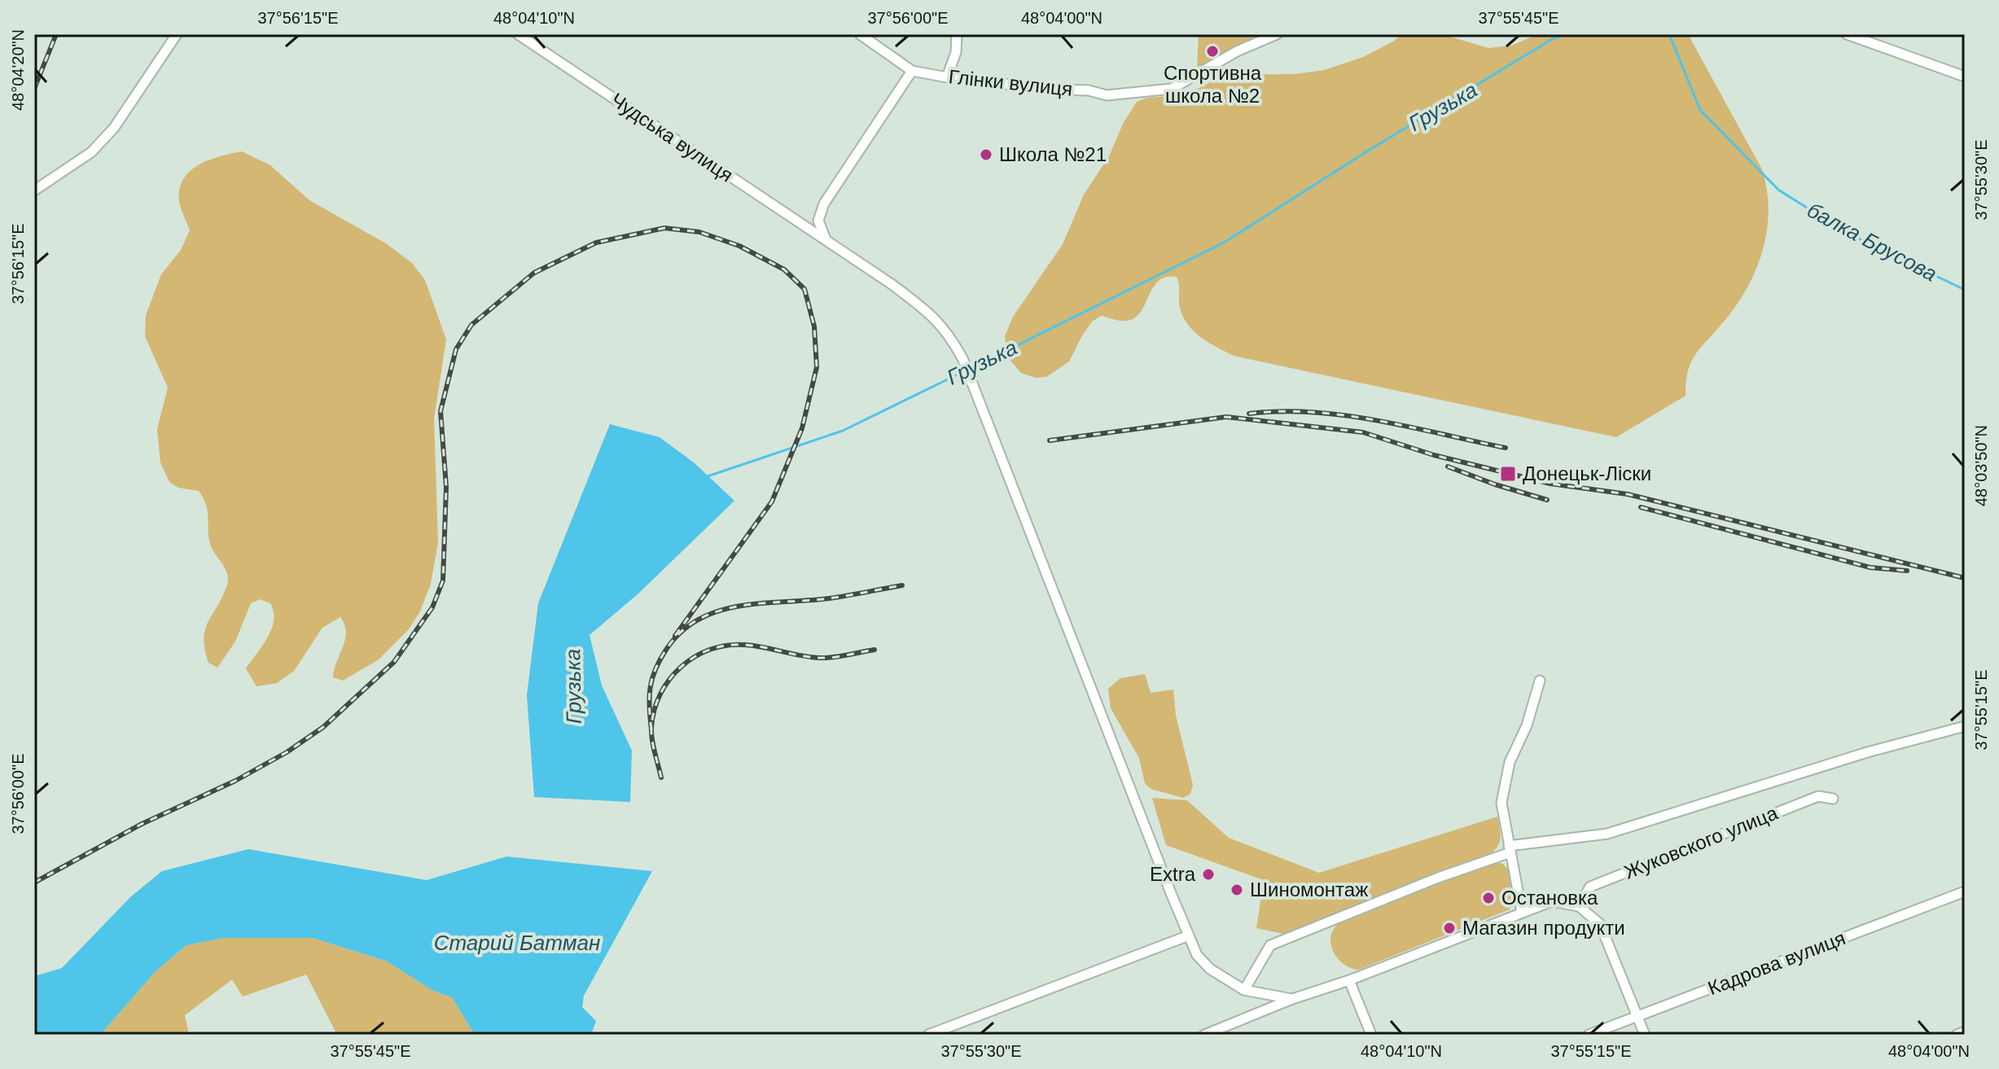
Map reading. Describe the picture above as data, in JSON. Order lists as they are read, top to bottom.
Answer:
{
  "streets": {
    "street": [
      "Глінки вулиця",
      "Чудська вулиця",
      "Жуковского улица",
      "Кадрова вулиця"
    ]
  },
  "water": ["Грузька", "балка Брусова", "Старий Батман"],
  "places": {
    "other": [
      "Спортивна школа №2",
      "Школа №21",
      "Extra",
      "Шиномонтаж",
      "Остановка",
      "Магазин продукти"
    ],
    "transit": ["Донецьк-Ліски"]
  },
  "coordinates": [
    "37°56'15\"E",
    "48°04'10\"N",
    "37°56'00\"E",
    "48°04'00\"N",
    "37°55'45\"E",
    "48°04'20\"N",
    "37°55'30\"E",
    "48°03'50\"N",
    "37°55'15\"E"
  ]
}
